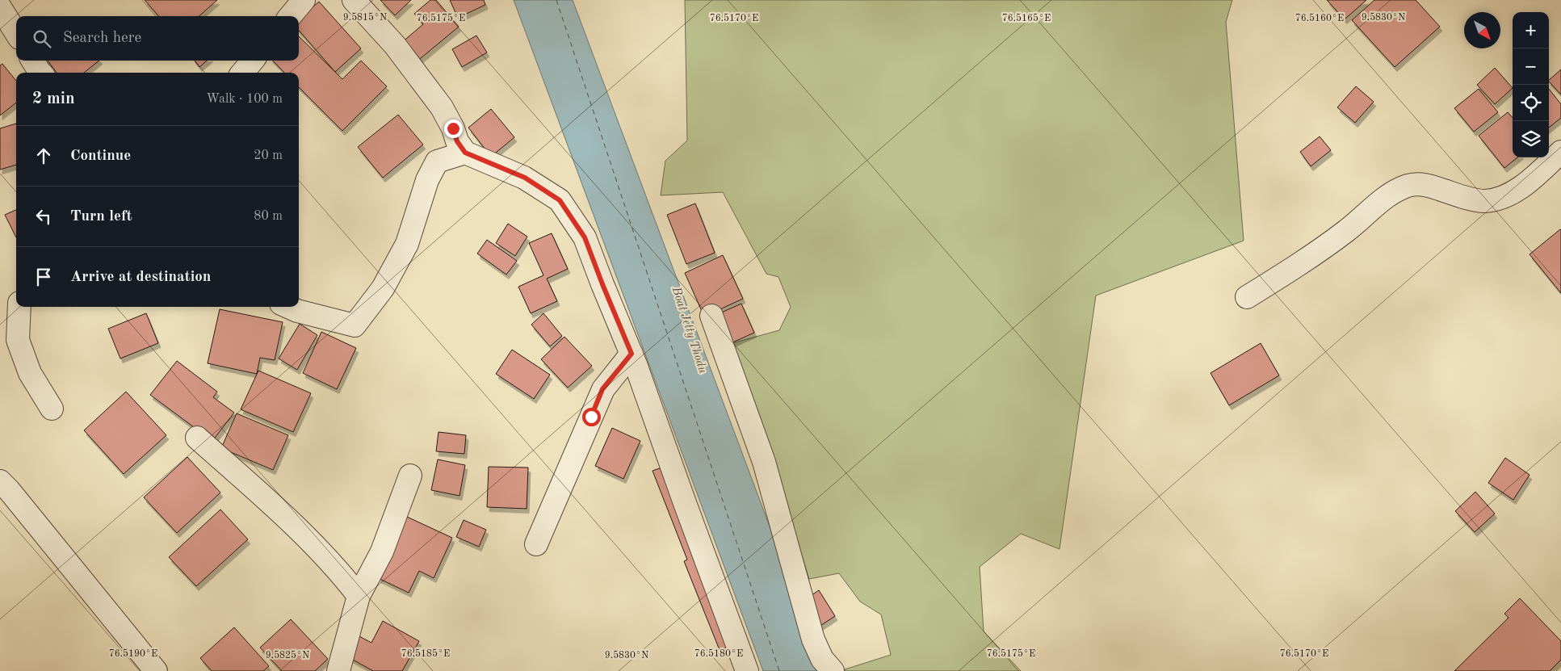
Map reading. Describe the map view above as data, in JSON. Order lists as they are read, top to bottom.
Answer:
{
  "water": ["Boat Jetty Thodu"],
  "north": "bottom right",
  "page": {
    "map_buttons": ["+", "−"],
    "search": "Search here",
    "heading": ["2 min", "Walk · 100 m"],
    "list": [
      ["Continue", "20 m"],
      ["Turn left", "80 m"],
      "Arrive at destination"
    ]
  },
  "coordinates": [
    "9.5815°N",
    "9.5830°N",
    "76.5165°E",
    "76.5175°E",
    "76.5170°E",
    "76.5160°E",
    "76.5190°E",
    "76.5185°E",
    "76.5180°E",
    "9.5825°N"
  ]
}
